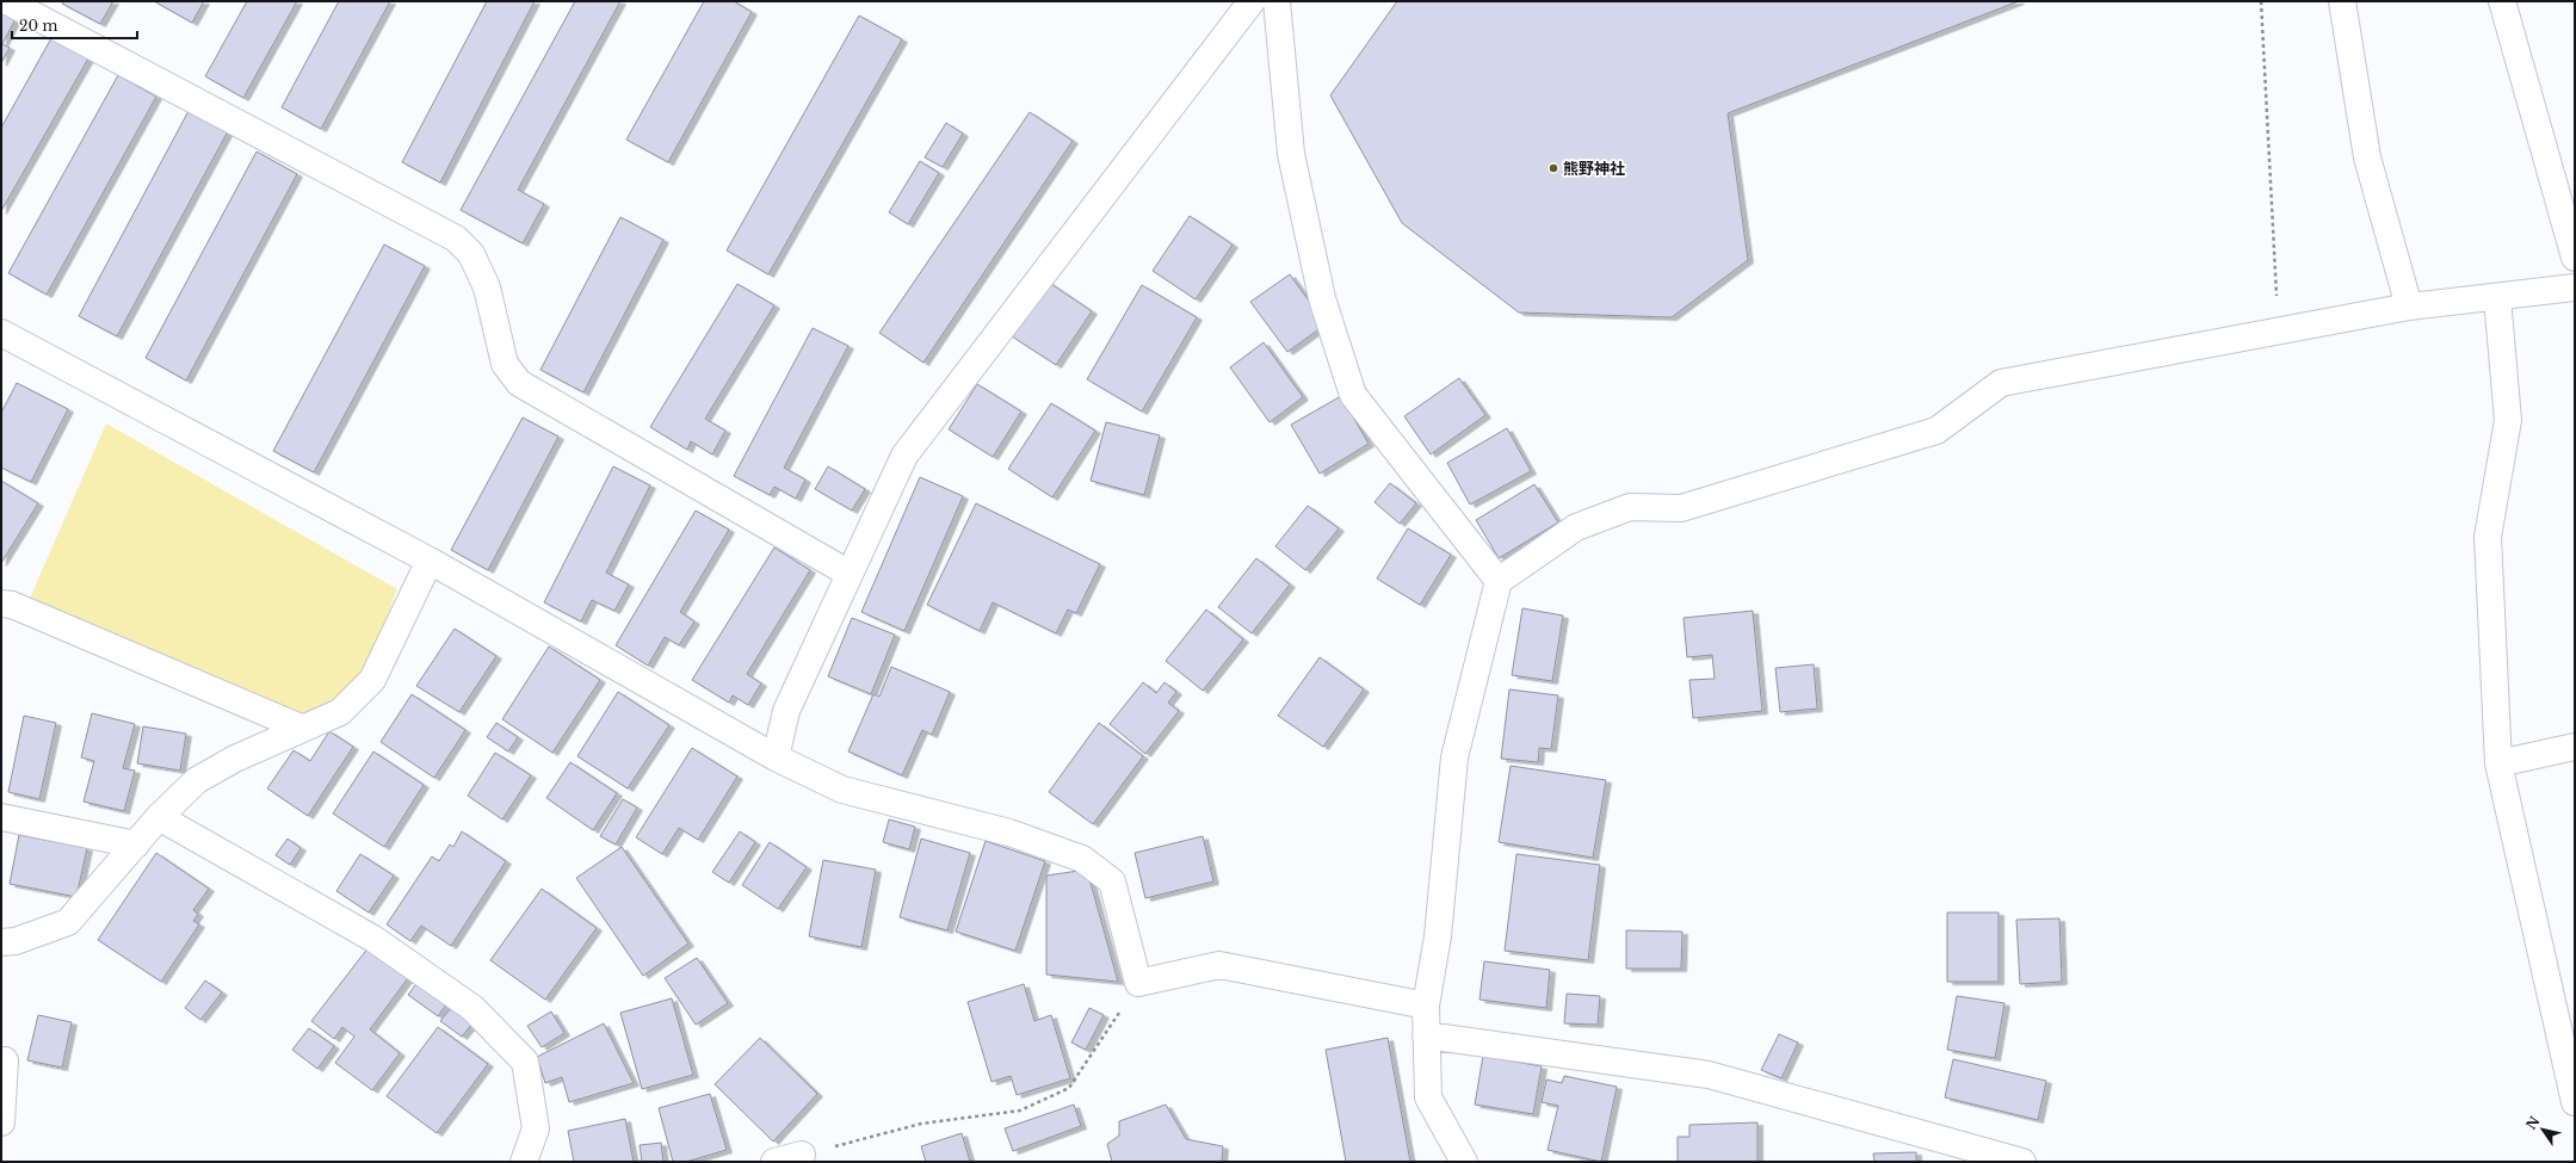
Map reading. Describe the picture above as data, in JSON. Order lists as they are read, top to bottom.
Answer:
{
  "places": ["熊野神社"],
  "scale_bar": "20 m",
  "north": "top left"
}
